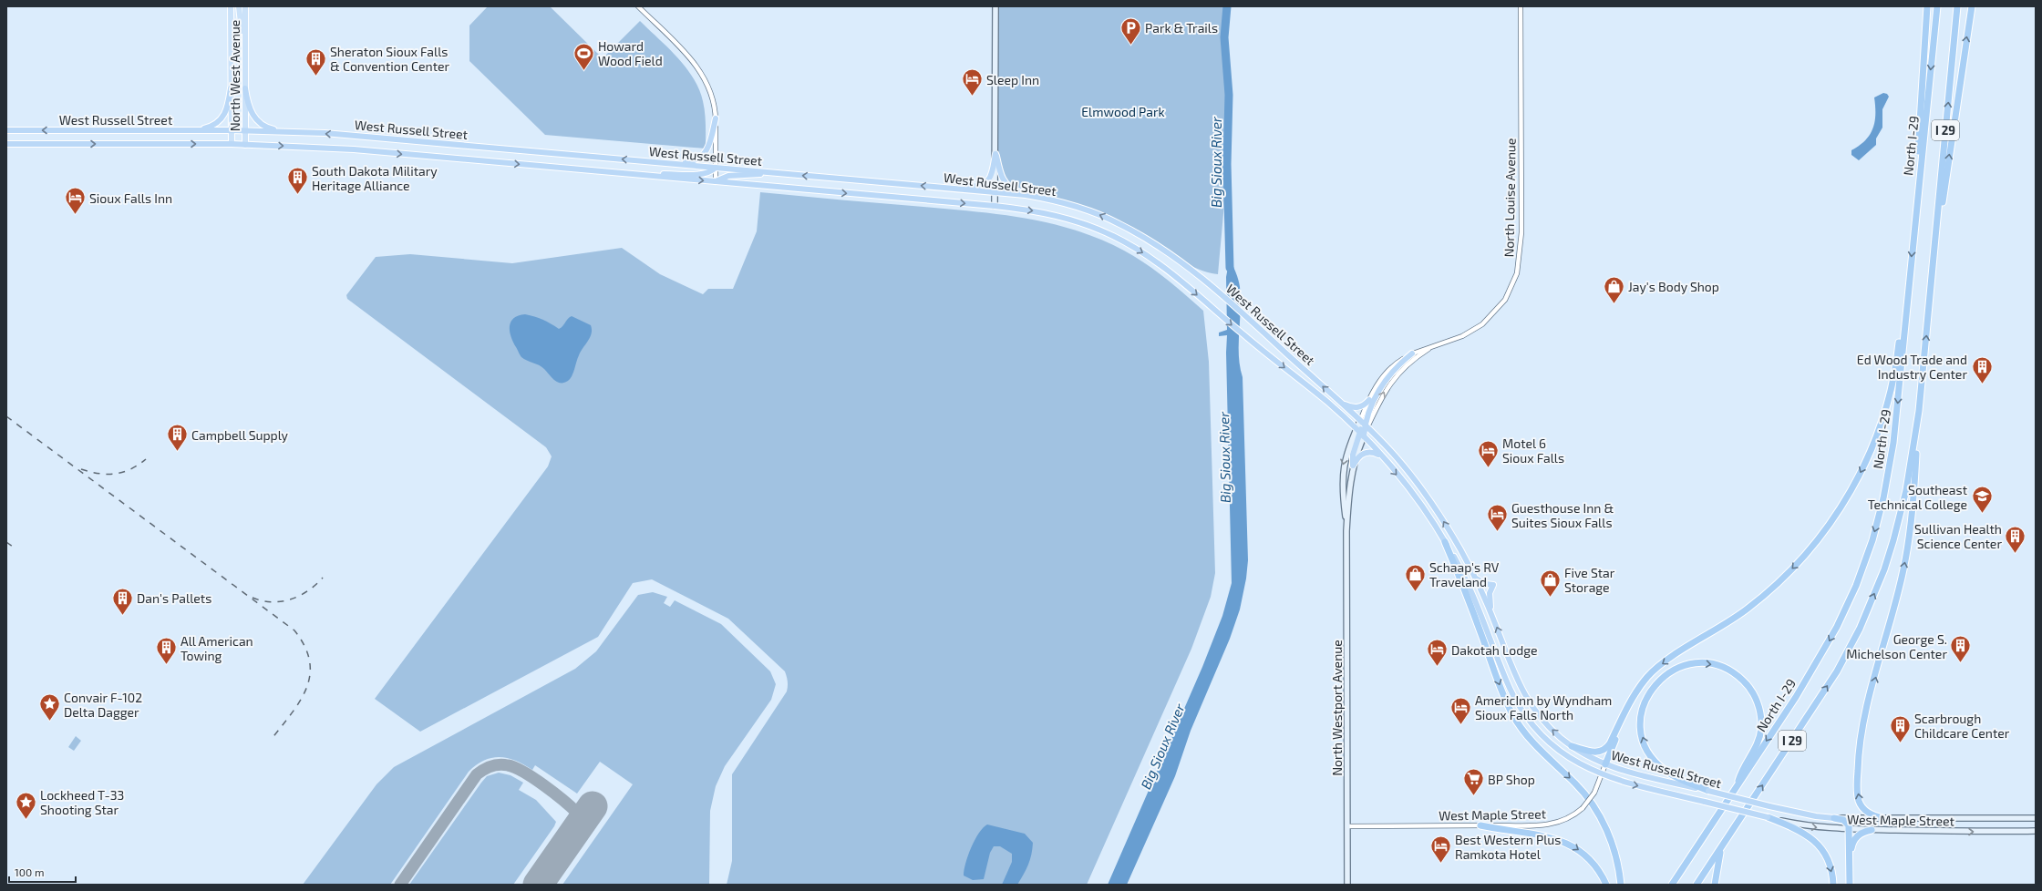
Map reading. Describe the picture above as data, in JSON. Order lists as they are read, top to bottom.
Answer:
{
  "streets": {
    "highway": ["West Russell Street", "I 29", "North I-29"],
    "main road": ["North West Avenue", "North Westport Avenue", "West Maple Street"],
    "street": ["North Louise Avenue"]
  },
  "crossings": [
    ["North West Avenue", "West Russell Street"],
    ["West Russell Street", "North Louise Avenue"],
    ["West Russell Street", "North Westport Avenue"],
    ["West Russell Street", "West Maple Street"],
    ["North Louise Avenue", "North Westport Avenue"],
    ["North Westport Avenue", "West Maple Street"]
  ],
  "water": ["Big Sioux River"],
  "parks": ["Elmwood Park"],
  "places": {
    "parking": ["Park & Trails"],
    "sports": ["Howard Wood Field"],
    "building": [
      "Sheraton Sioux Falls & Convention Center",
      "South Dakota Military Heritage Alliance",
      "Ed Wood Trade and Industry Center",
      "Campbell Supply",
      "Sullivan Health Science Center",
      "Dan's Pallets",
      "George S. Michelson Center",
      "All American Towing",
      "Scarbrough Childcare Center"
    ],
    "hotel": [
      "Sleep Inn",
      "Sioux Falls Inn",
      "Motel 6 Sioux Falls",
      "Guesthouse Inn & Suites Sioux Falls",
      "Dakotah Lodge",
      "AmericInn by Wyndham Sioux Falls North",
      "Best Western Plus Ramkota Hotel"
    ],
    "shop": ["Jay's Body Shop", "Schaap's RV Traveland", "Five Star Storage"],
    "school or university": ["Southeast Technical College"],
    "place": ["Convair F-102 Delta Dagger", "Lockheed T-33 Shooting Star"],
    "supermarket": ["BP Shop"]
  },
  "scale_bar": "100 m"
}
